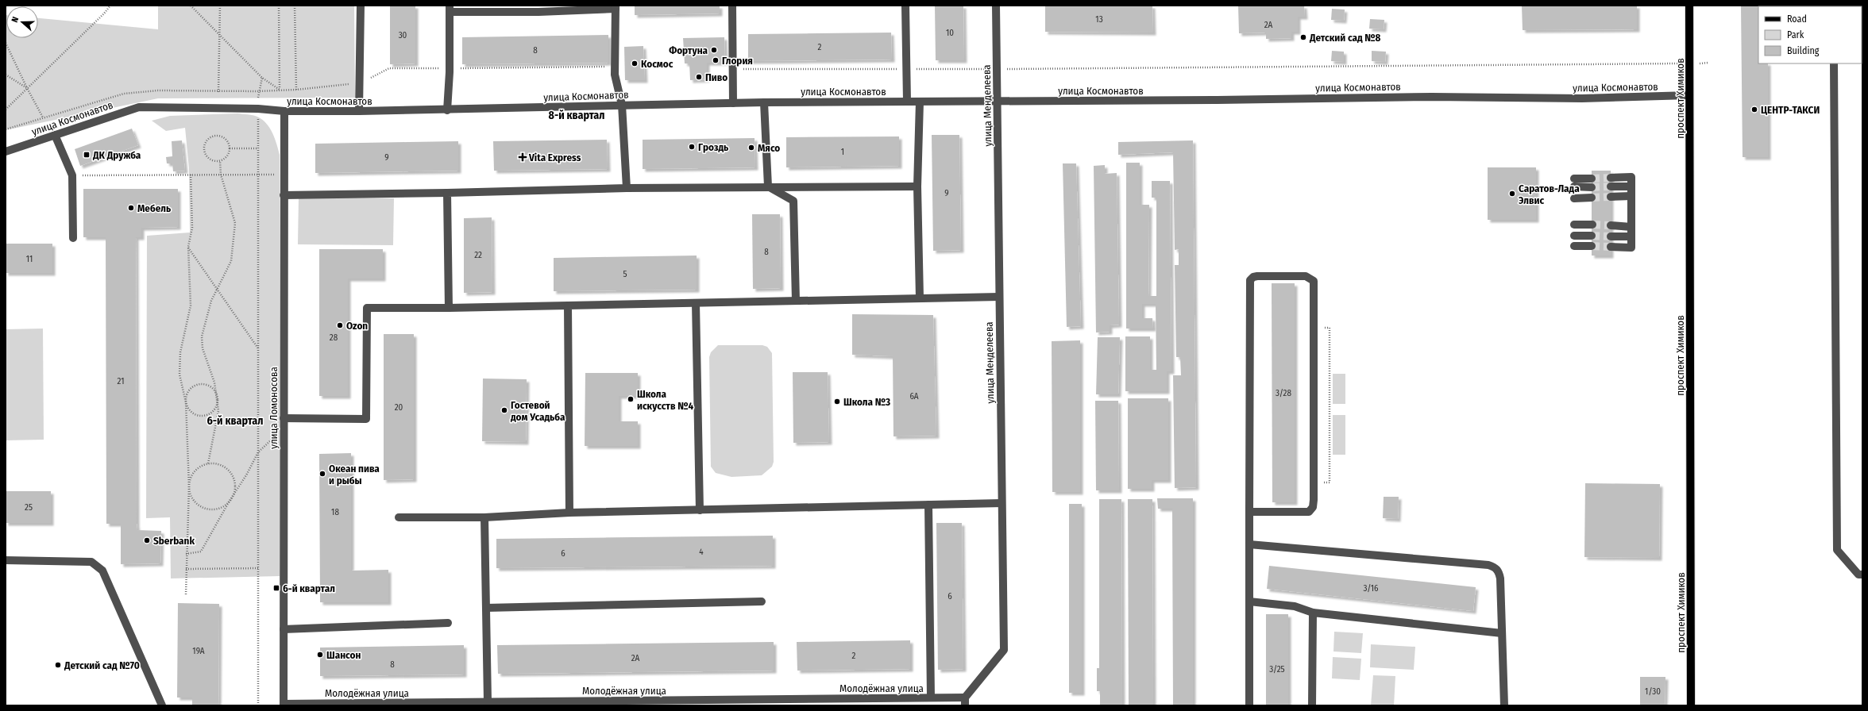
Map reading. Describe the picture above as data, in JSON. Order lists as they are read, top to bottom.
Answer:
{
  "streets": {
    "main road": ["проспект Химиков"],
    "street": [
      "улица Космонавтов",
      "улица Менделеева",
      "улица Ломоносова",
      "Молодёжная улица"
    ]
  },
  "crossings": [
    ["улица Космонавтов", "проспект Химиков"],
    ["улица Космонавтов", "улица Менделеева"],
    ["улица Космонавтов", "улица Ломоносова"],
    ["улица Менделеева", "Молодёжная улица"],
    ["улица Ломоносова", "Молодёжная улица"]
  ],
  "districts": ["8-й квартал", "6-й квартал"],
  "places": {
    "other": [
      "Детский сад №8",
      "Фортуна",
      "Глория",
      "Космос",
      "Пиво",
      "ЦЕНТР-ТАКСИ",
      "Гроздь",
      "Мясо",
      "Саратов-Лада Элвис",
      "Мебель",
      "Ozon",
      "Школа искусств №4",
      "Школа №3",
      "Гостевой дом Усадьба",
      "Океан пива и рыбы",
      "Sberbank",
      "Шансон",
      "Детский сад №70"
    ],
    "transit": ["ДК Дружба", "6-й квартал"],
    "health": ["Vita Express"]
  },
  "house_numbers": [
    "13",
    "2А",
    "10",
    "30",
    "2",
    "8",
    "1",
    "9",
    "9",
    "8",
    "22",
    "11",
    "5",
    "28",
    "21",
    "3/28",
    "6А",
    "20",
    "25",
    "18",
    "4",
    "6",
    "3/16",
    "6",
    "19А",
    "2",
    "2А",
    "8",
    "3/25",
    "1/30"
  ],
  "legend": ["Road", "Park", "Building"],
  "north": "left"
}
